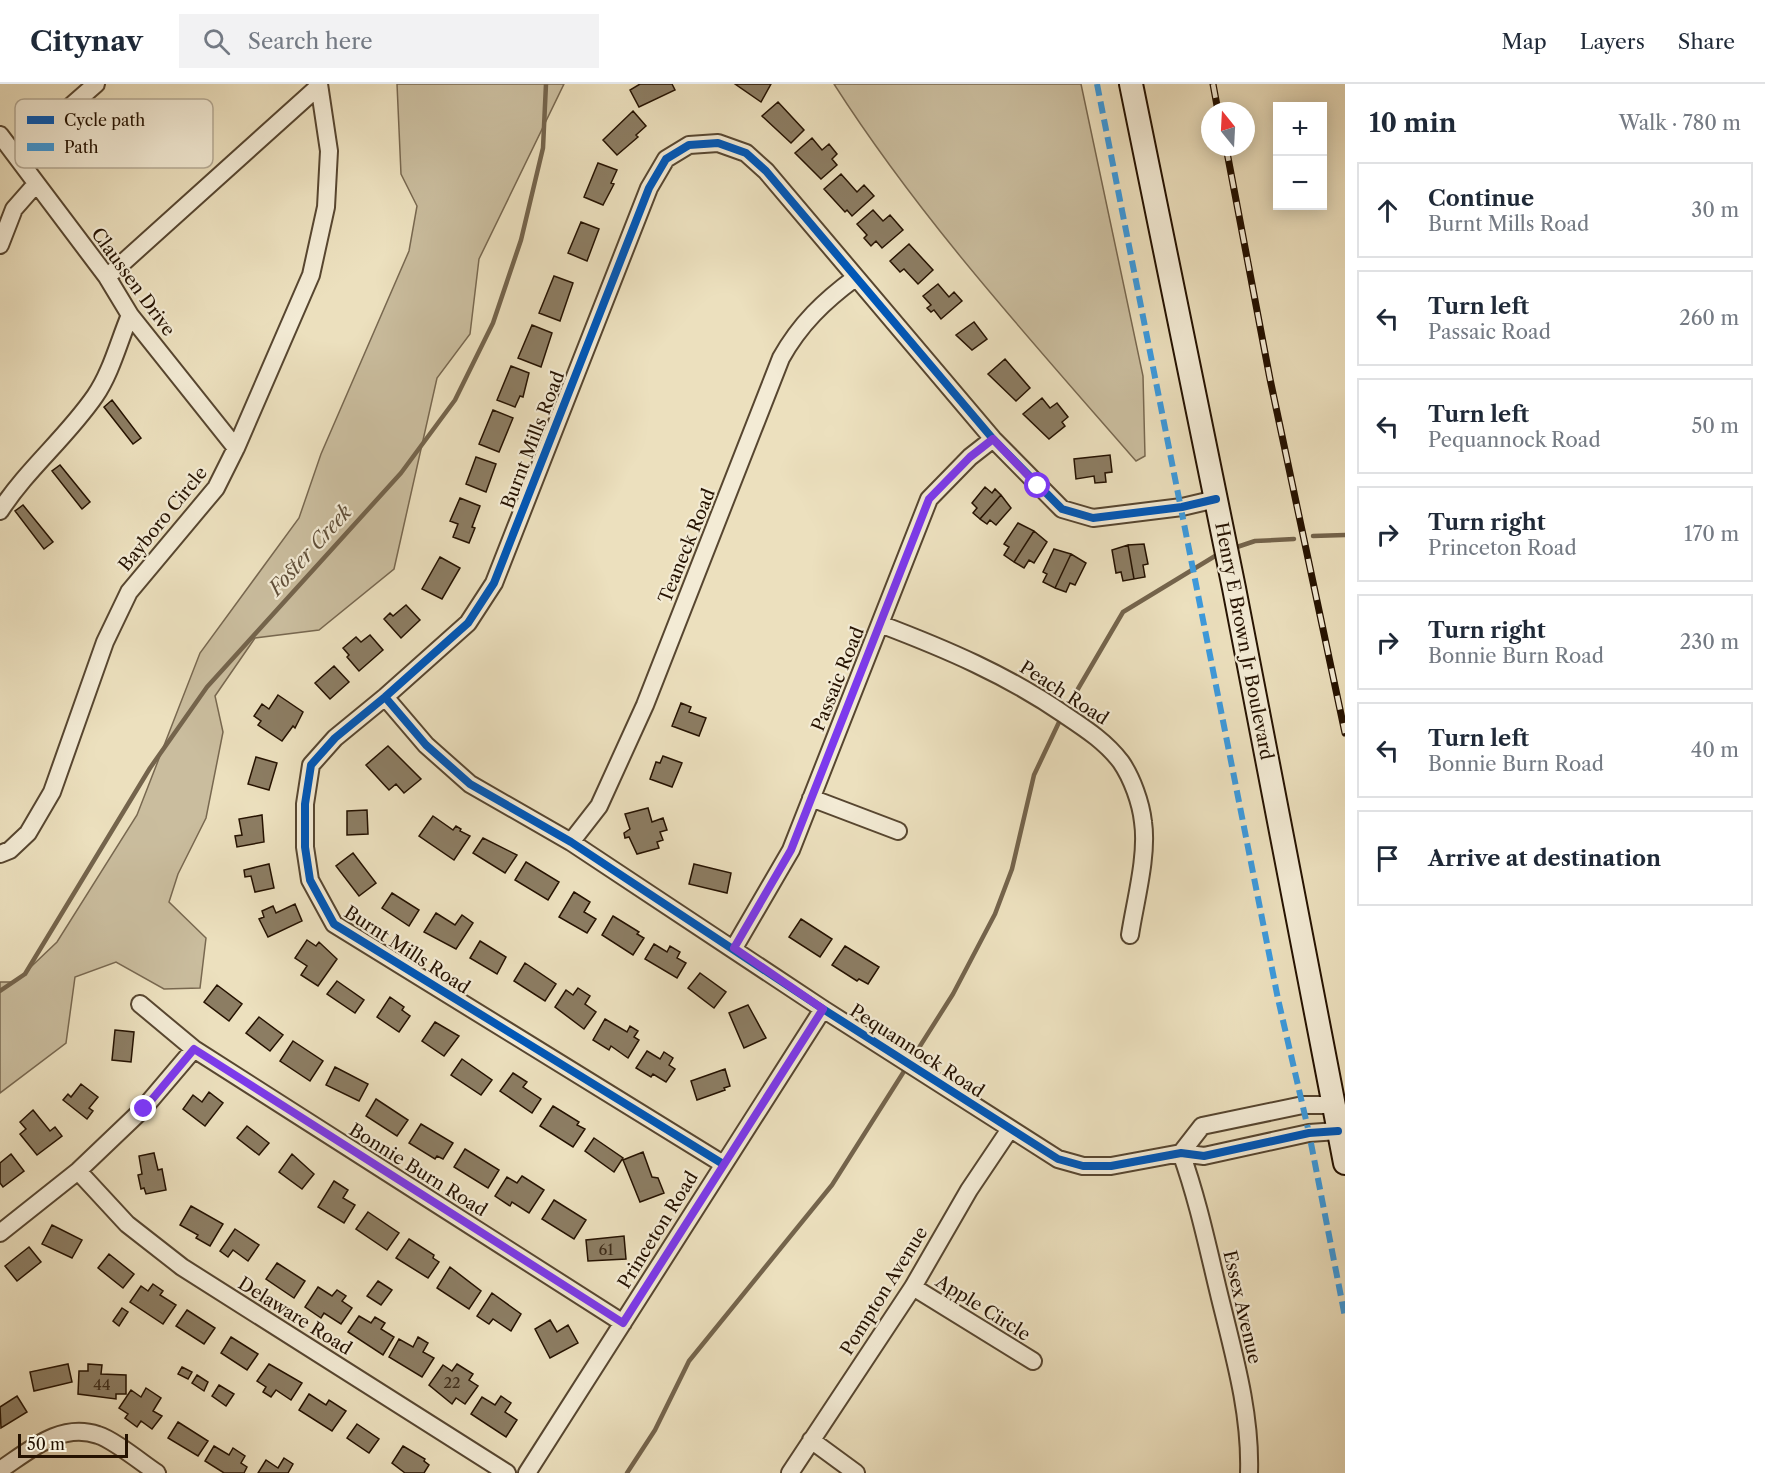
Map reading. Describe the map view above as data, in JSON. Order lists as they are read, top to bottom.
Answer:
{
  "streets": {
    "main road": ["Henry E Brown Jr Boulevard"],
    "street": [
      "Claussen Drive",
      "Burnt Mills Road",
      "Bayboro Circle",
      "Teaneck Road",
      "Passaic Road",
      "Peach Road",
      "Pequannock Road",
      "Bonnie Burn Road",
      "Princeton Road",
      "Pompton Avenue",
      "Essex Avenue",
      "Apple Circle",
      "Delaware Road"
    ]
  },
  "crossings": [
    ["Claussen Drive", "Bayboro Circle"],
    ["Burnt Mills Road", "Teaneck Road"],
    ["Burnt Mills Road", "Henry E Brown Jr Boulevard"],
    ["Burnt Mills Road", "Passaic Road"],
    ["Burnt Mills Road", "Pequannock Road"],
    ["Burnt Mills Road", "Princeton Road"],
    ["Teaneck Road", "Pequannock Road"],
    ["Henry E Brown Jr Boulevard", "Pequannock Road"],
    ["Passaic Road", "Peach Road"],
    ["Passaic Road", "Pequannock Road"],
    ["Pequannock Road", "Princeton Road"],
    ["Pequannock Road", "Pompton Avenue"],
    ["Pequannock Road", "Essex Avenue"],
    ["Bonnie Burn Road", "Princeton Road"],
    ["Pompton Avenue", "Apple Circle"]
  ],
  "water": ["Foster Creek"],
  "house_numbers": ["61", "22", "44"],
  "legend": ["Cycle path", "Path"],
  "scale_bar": "50 m",
  "north": "top",
  "page": {
    "header": "Citynav",
    "search": "Search here",
    "nav": ["Map", "Layers", "Share"],
    "heading": ["10 min", "Walk · 780 m"],
    "map_buttons": ["+", "−"],
    "list": [
      ["Continue", "Burnt Mills Road", "30 m"],
      ["Turn left", "Passaic Road", "260 m"],
      ["Turn left", "Pequannock Road", "50 m"],
      ["Turn right", "Princeton Road", "170 m"],
      ["Turn right", "Bonnie Burn Road", "230 m"],
      ["Turn left", "Bonnie Burn Road", "40 m"],
      "Arrive at destination"
    ],
    "scale": "50 m"
  }
}
